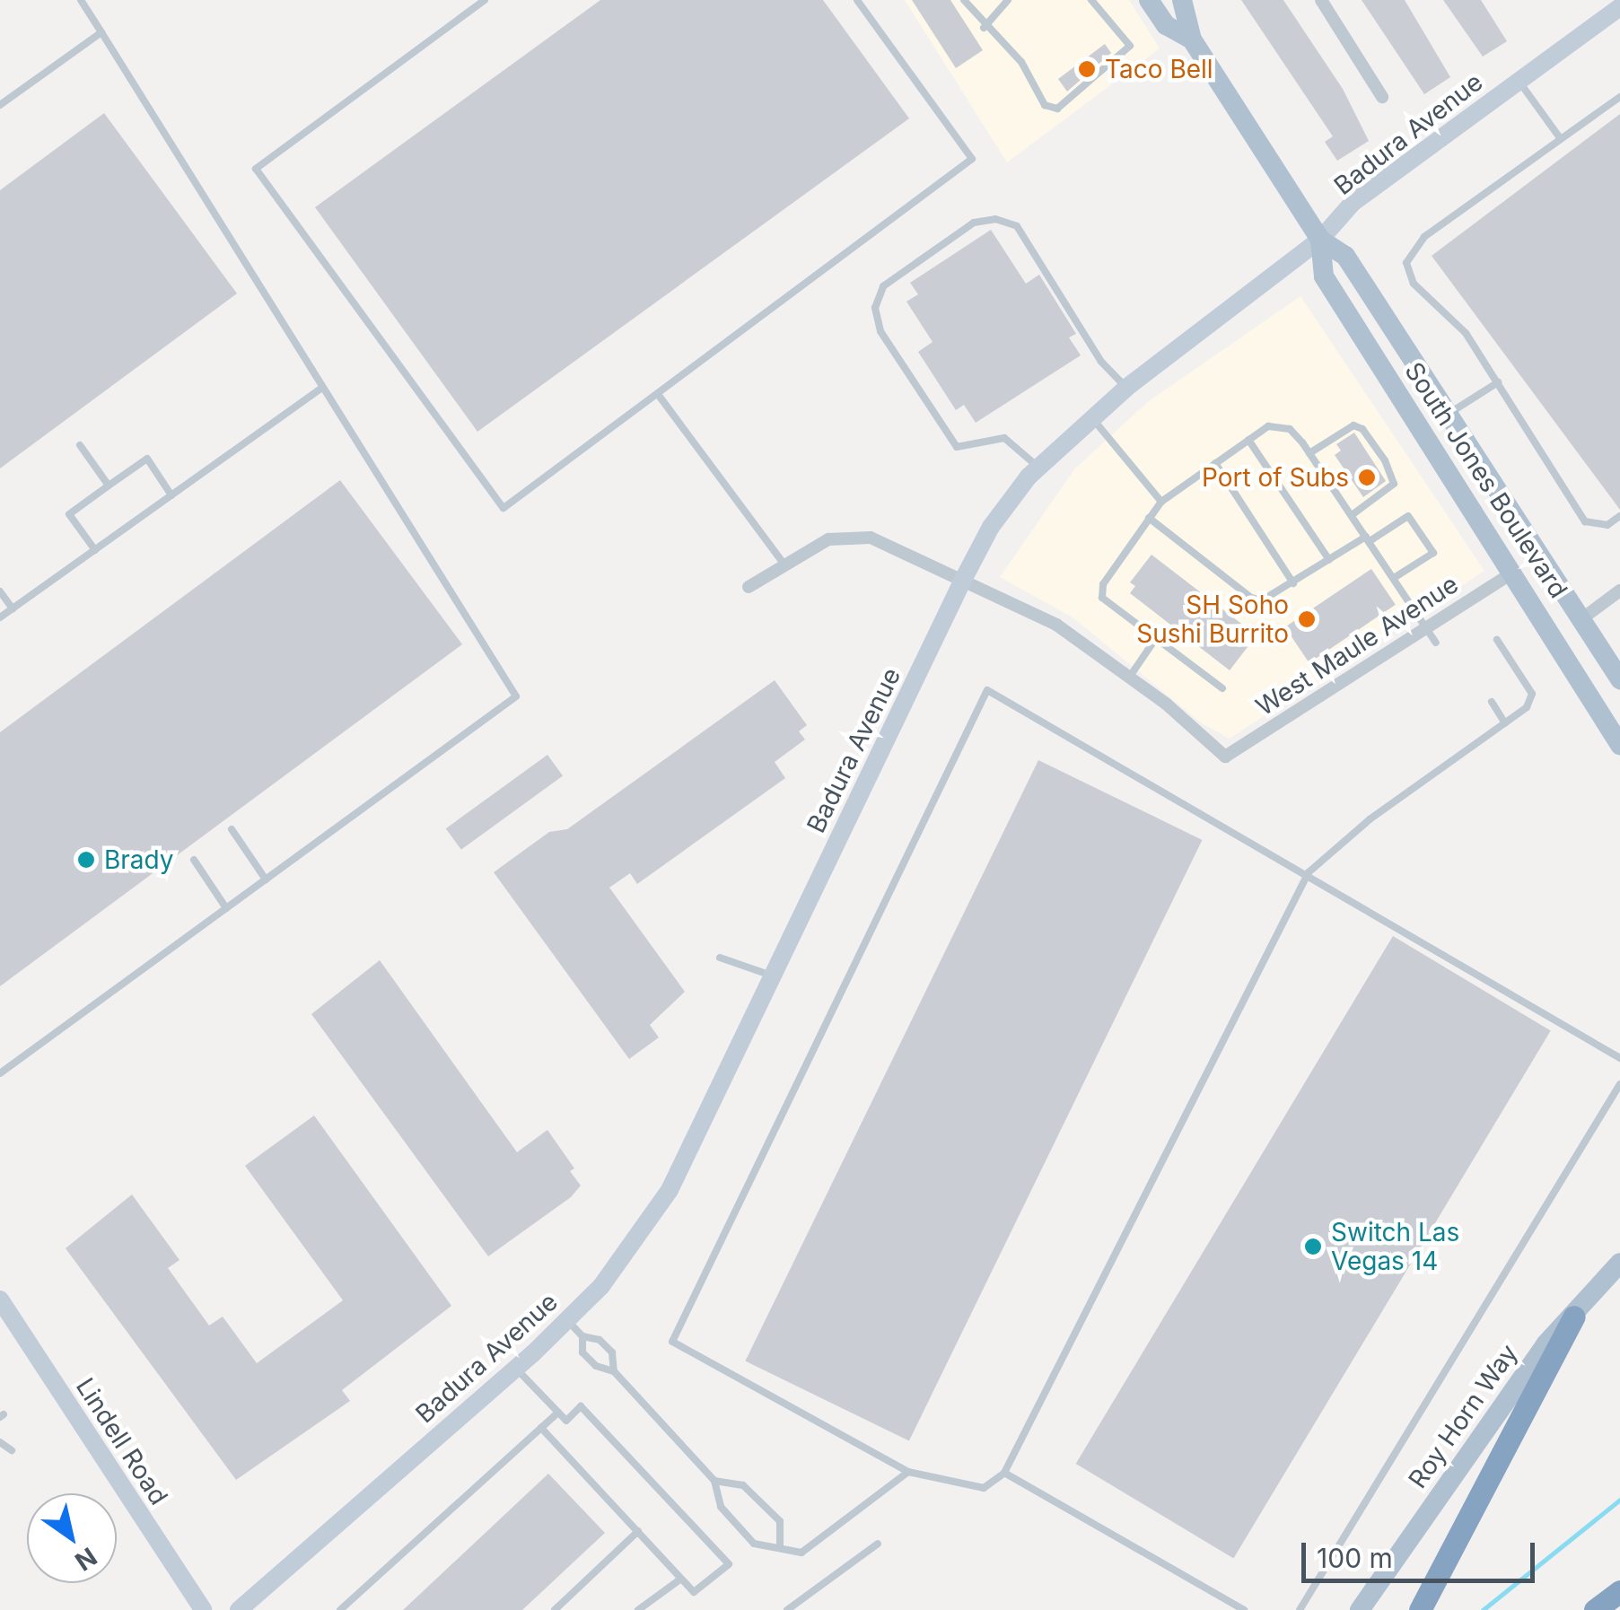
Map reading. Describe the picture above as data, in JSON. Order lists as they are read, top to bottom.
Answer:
{
  "streets": {
    "main road": [
      "Badura Avenue",
      "South Jones Boulevard",
      "Roy Horn Way",
      "Lindell Road"
    ],
    "street": ["West Maule Avenue"]
  },
  "crossings": [
    ["Badura Avenue", "South Jones Boulevard"],
    ["South Jones Boulevard", "West Maule Avenue"]
  ],
  "places": [
    "Taco Bell",
    "Port of Subs",
    "SH Soho Sushi Burrito",
    "Brady",
    "Switch Las Vegas 14"
  ],
  "scale_bar": "100 m",
  "north": "bottom right"
}
